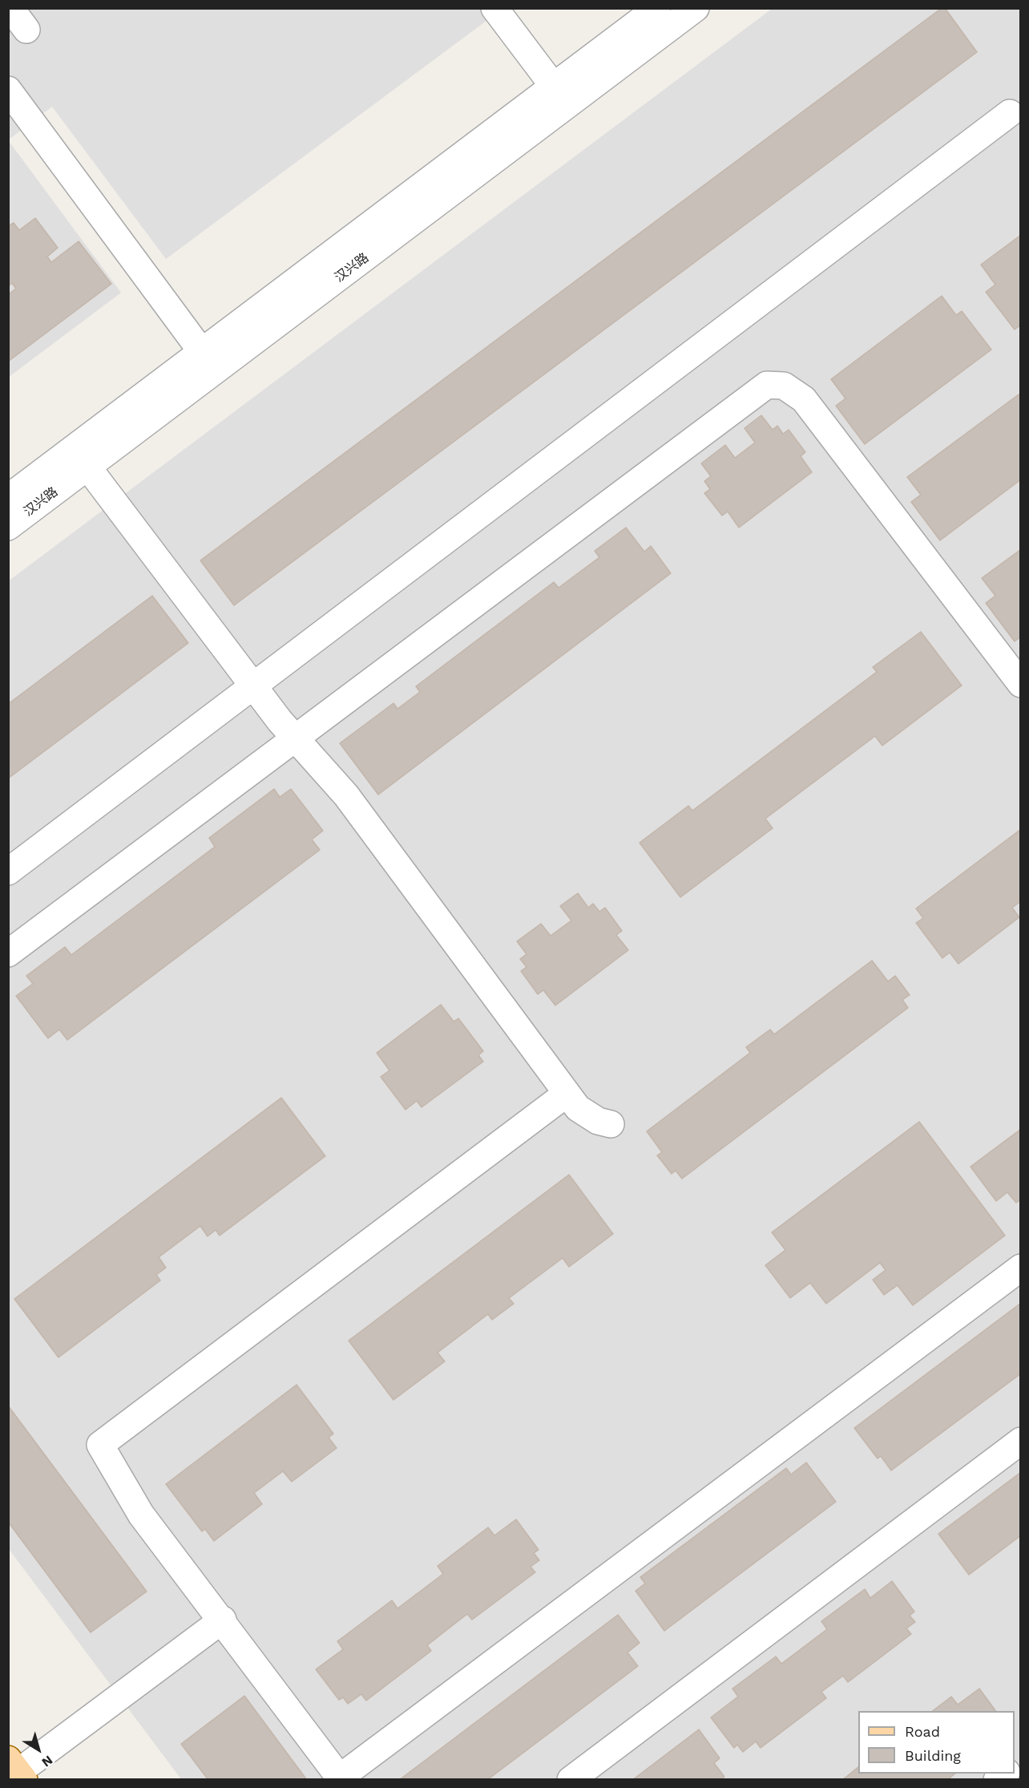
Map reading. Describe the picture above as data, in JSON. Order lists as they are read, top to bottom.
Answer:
{
  "streets": {
    "street": ["汉兴路"]
  },
  "legend": ["Road", "Building"],
  "north": "bottom right"
}
